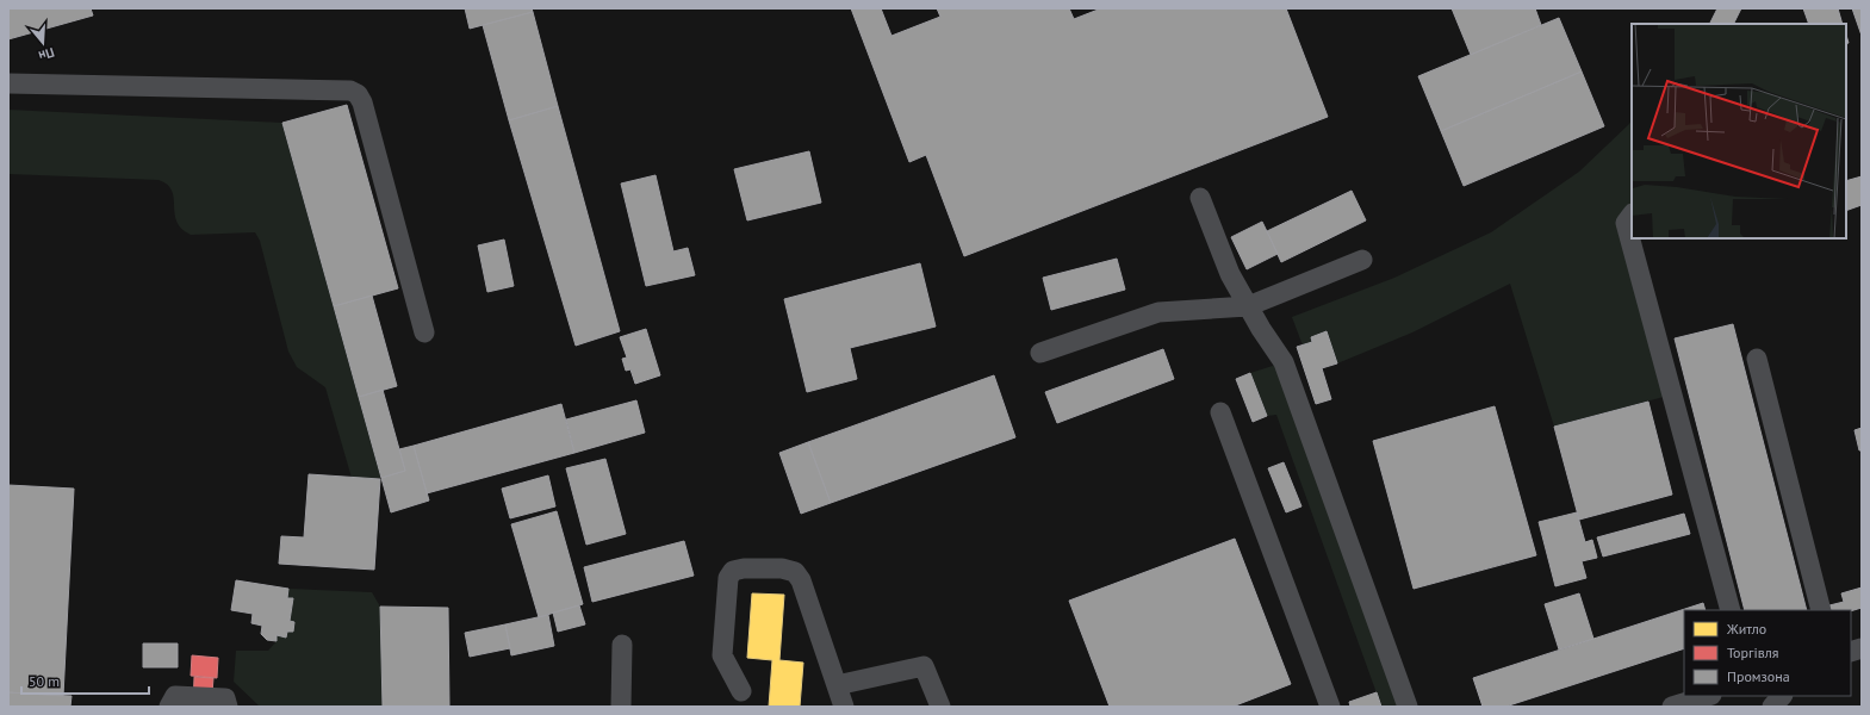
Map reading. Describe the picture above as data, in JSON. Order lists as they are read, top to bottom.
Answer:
{
  "legend": ["Житло", "Торгівля", "Промзона"],
  "scale_bar": "50 m",
  "north": "bottom"
}
